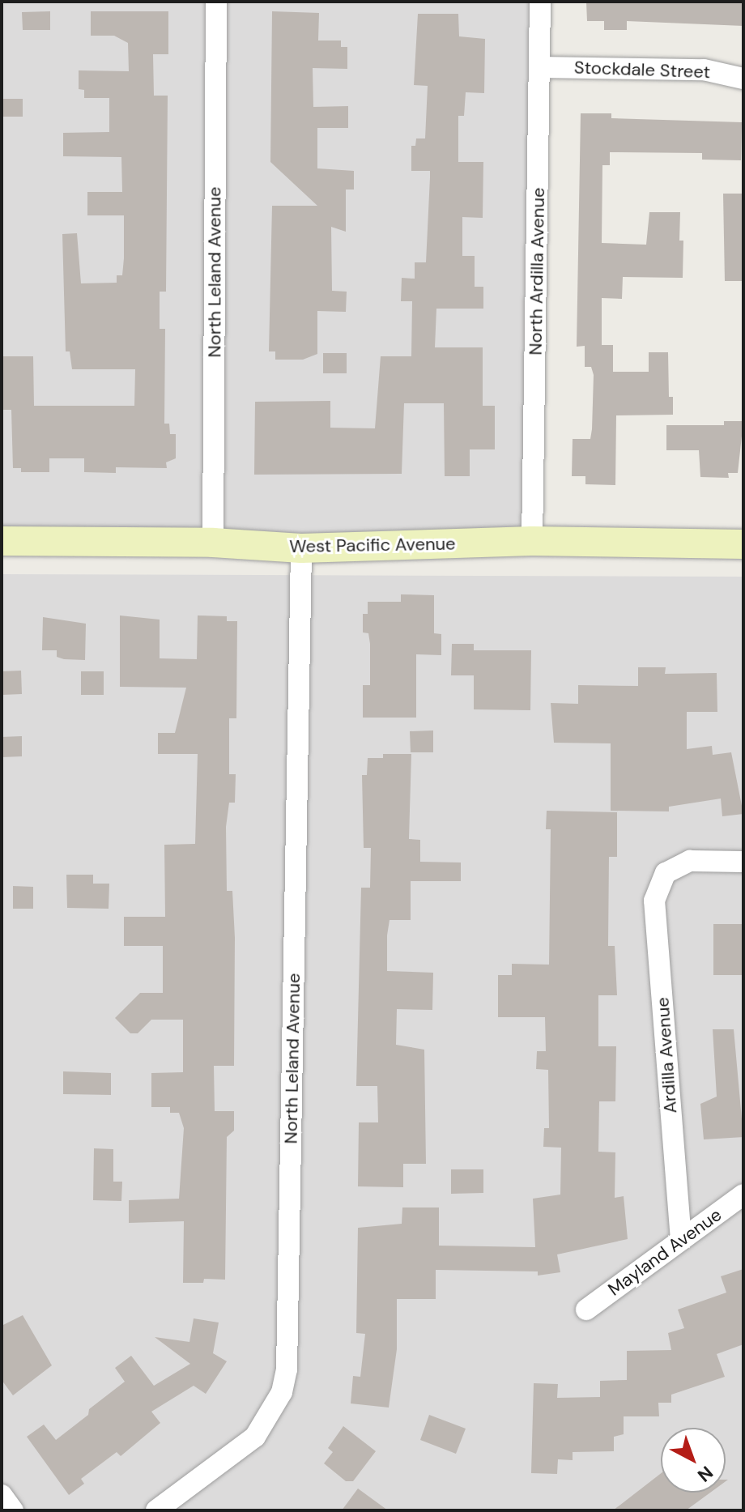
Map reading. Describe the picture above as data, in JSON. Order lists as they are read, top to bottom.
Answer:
{
  "streets": {
    "street": [
      "Stockdale Street",
      "North Ardilla Avenue",
      "North Leland Avenue",
      "West Pacific Avenue",
      "Ardilla Avenue",
      "Mayland Avenue"
    ]
  },
  "crossings": [
    ["Stockdale Street", "North Ardilla Avenue"],
    ["North Ardilla Avenue", "West Pacific Avenue"],
    ["North Leland Avenue", "West Pacific Avenue"],
    ["Ardilla Avenue", "Mayland Avenue"]
  ],
  "north": "bottom right"
}
